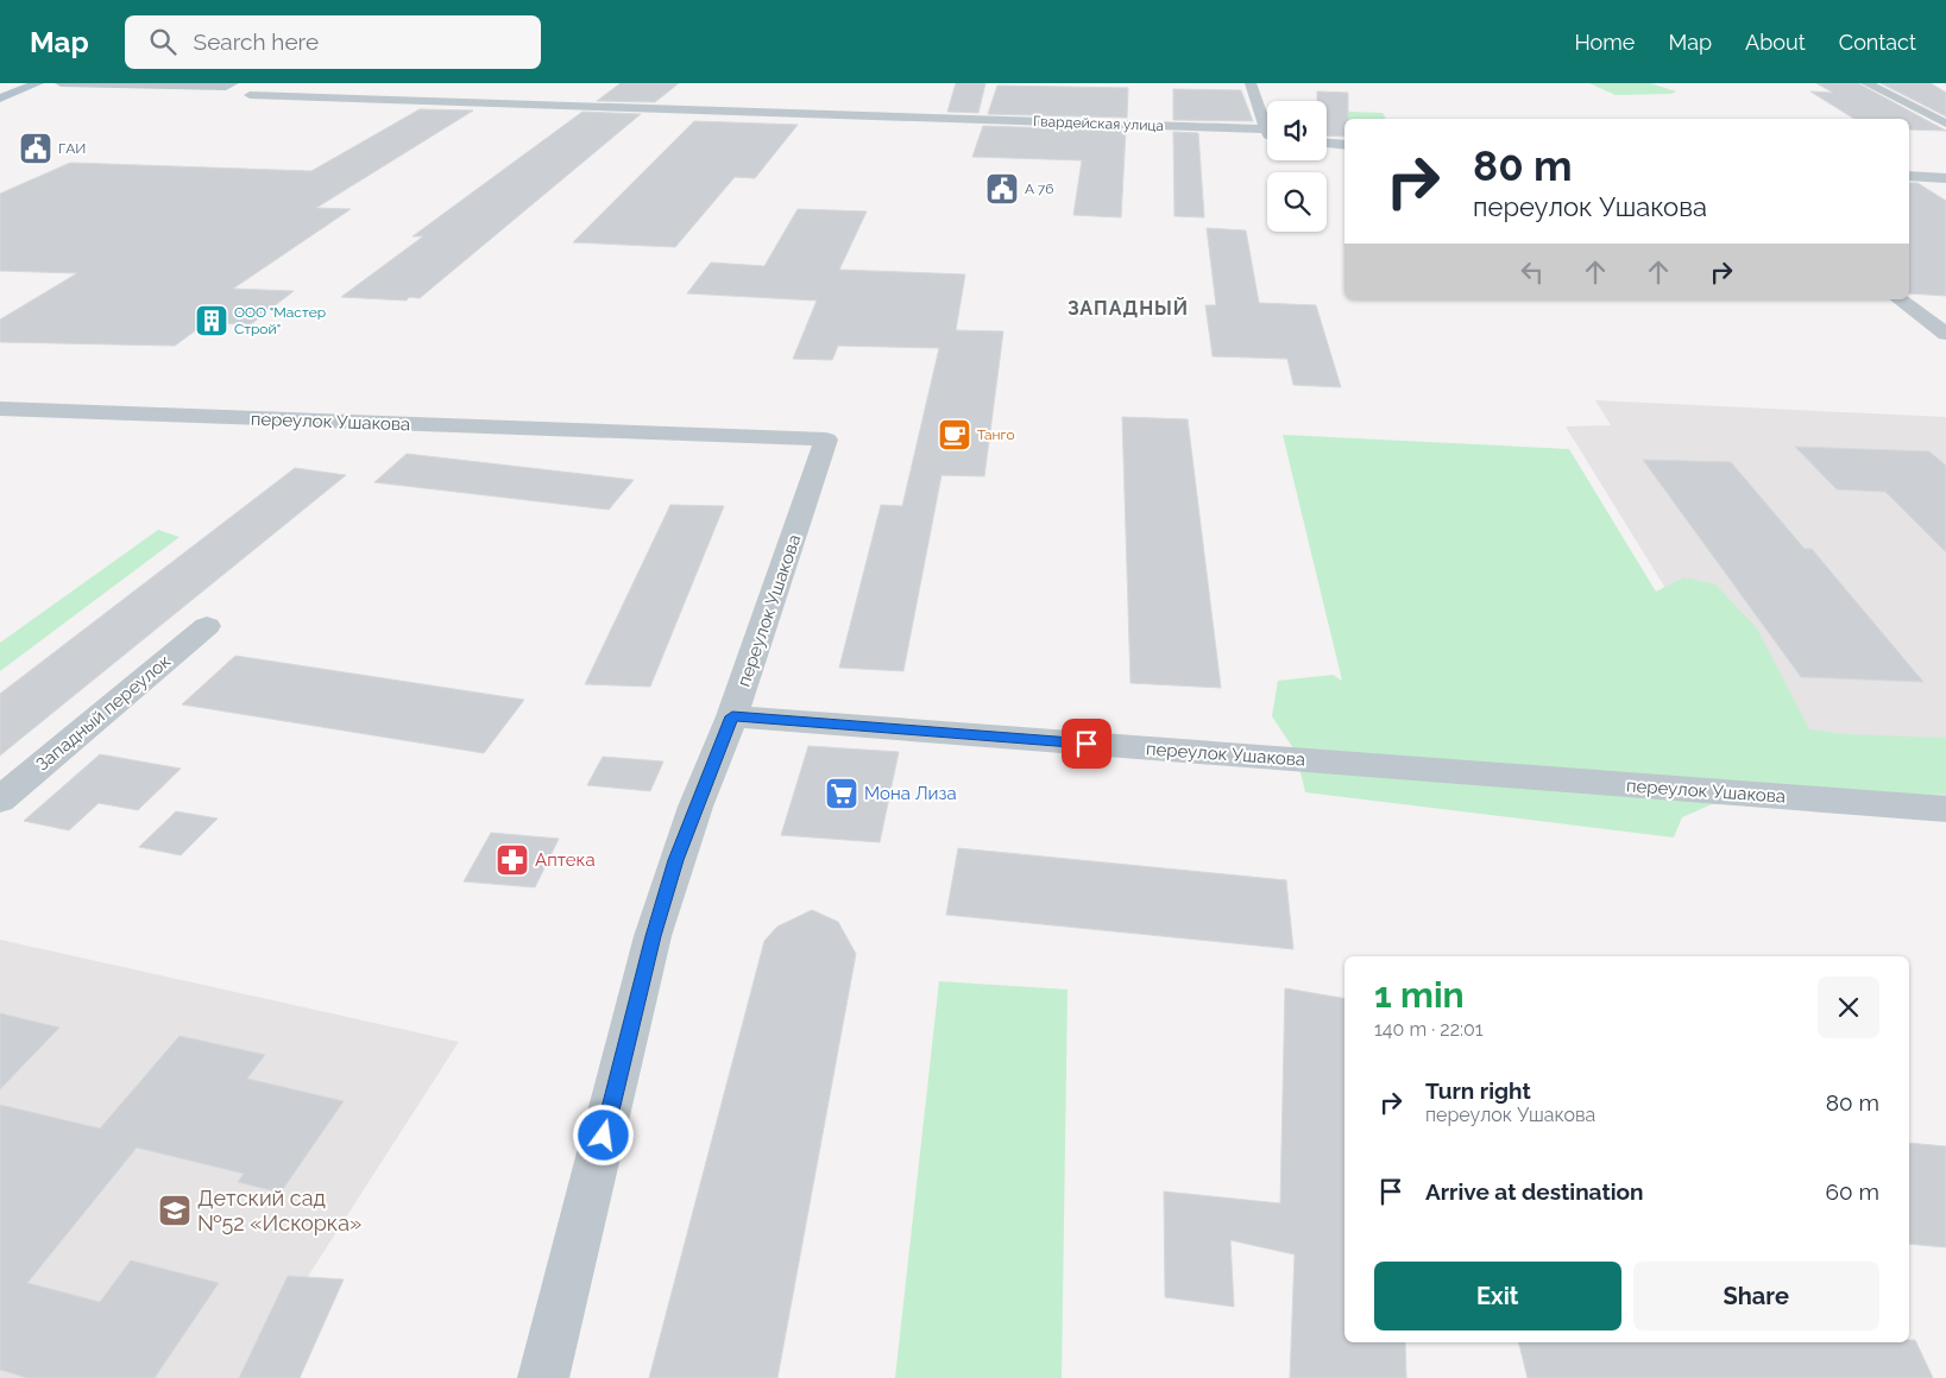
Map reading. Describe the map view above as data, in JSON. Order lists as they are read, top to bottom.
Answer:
{
  "streets": {
    "street": ["Гвардейская улица", "переулок Ушакова", "Западный переулок"]
  },
  "districts": ["ЗАПАДНЫЙ"],
  "places": {
    "public building": ["ГАИ", "А 76"],
    "building": ["ООО \"Мастер Строй\""],
    "cafe": ["Танго"],
    "supermarket": ["Мона Лиза"],
    "pharmacy": ["Аптека"],
    "school or university": ["Детский сад №52 «Искорка»"]
  },
  "page": {
    "header": "Map",
    "search": "Search here",
    "nav": [
      "Home",
      "Map",
      "About",
      "Contact"
    ],
    "turn": ["80 m", "переулок Ушакова"],
    "heading": ["1 min", "140 m · 22:01"],
    "list": [
      {
        "name": "Turn right",
        "note": "переулок Ушакова",
        "value": "80 m"
      },
      {
        "name": "Arrive at destination",
        "value": "60 m"
      }
    ],
    "buttons": ["Exit", "Share"]
  }
}
